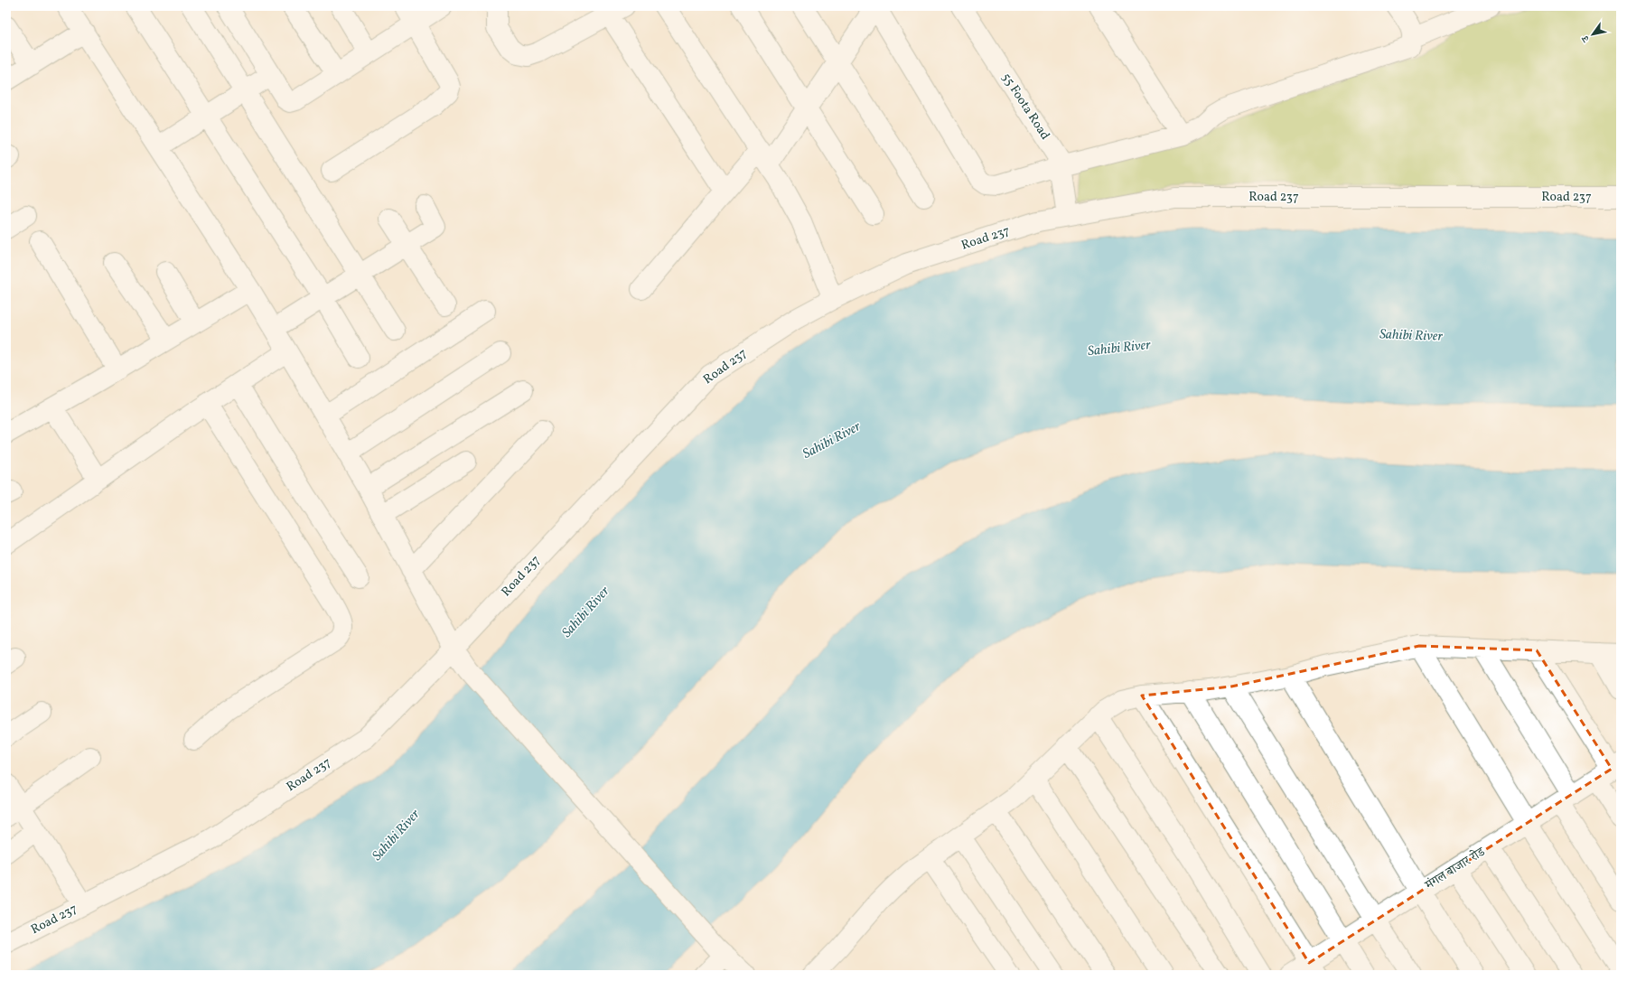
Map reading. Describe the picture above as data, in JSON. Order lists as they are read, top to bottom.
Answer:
{
  "streets": {
    "street": ["55 Foota Road", "Road 237", "मंगल बाजार रोड"]
  },
  "crossings": [
    ["55 Foota Road", "Road 237"]
  ],
  "water": ["Sahibi River"],
  "north": "bottom left"
}
